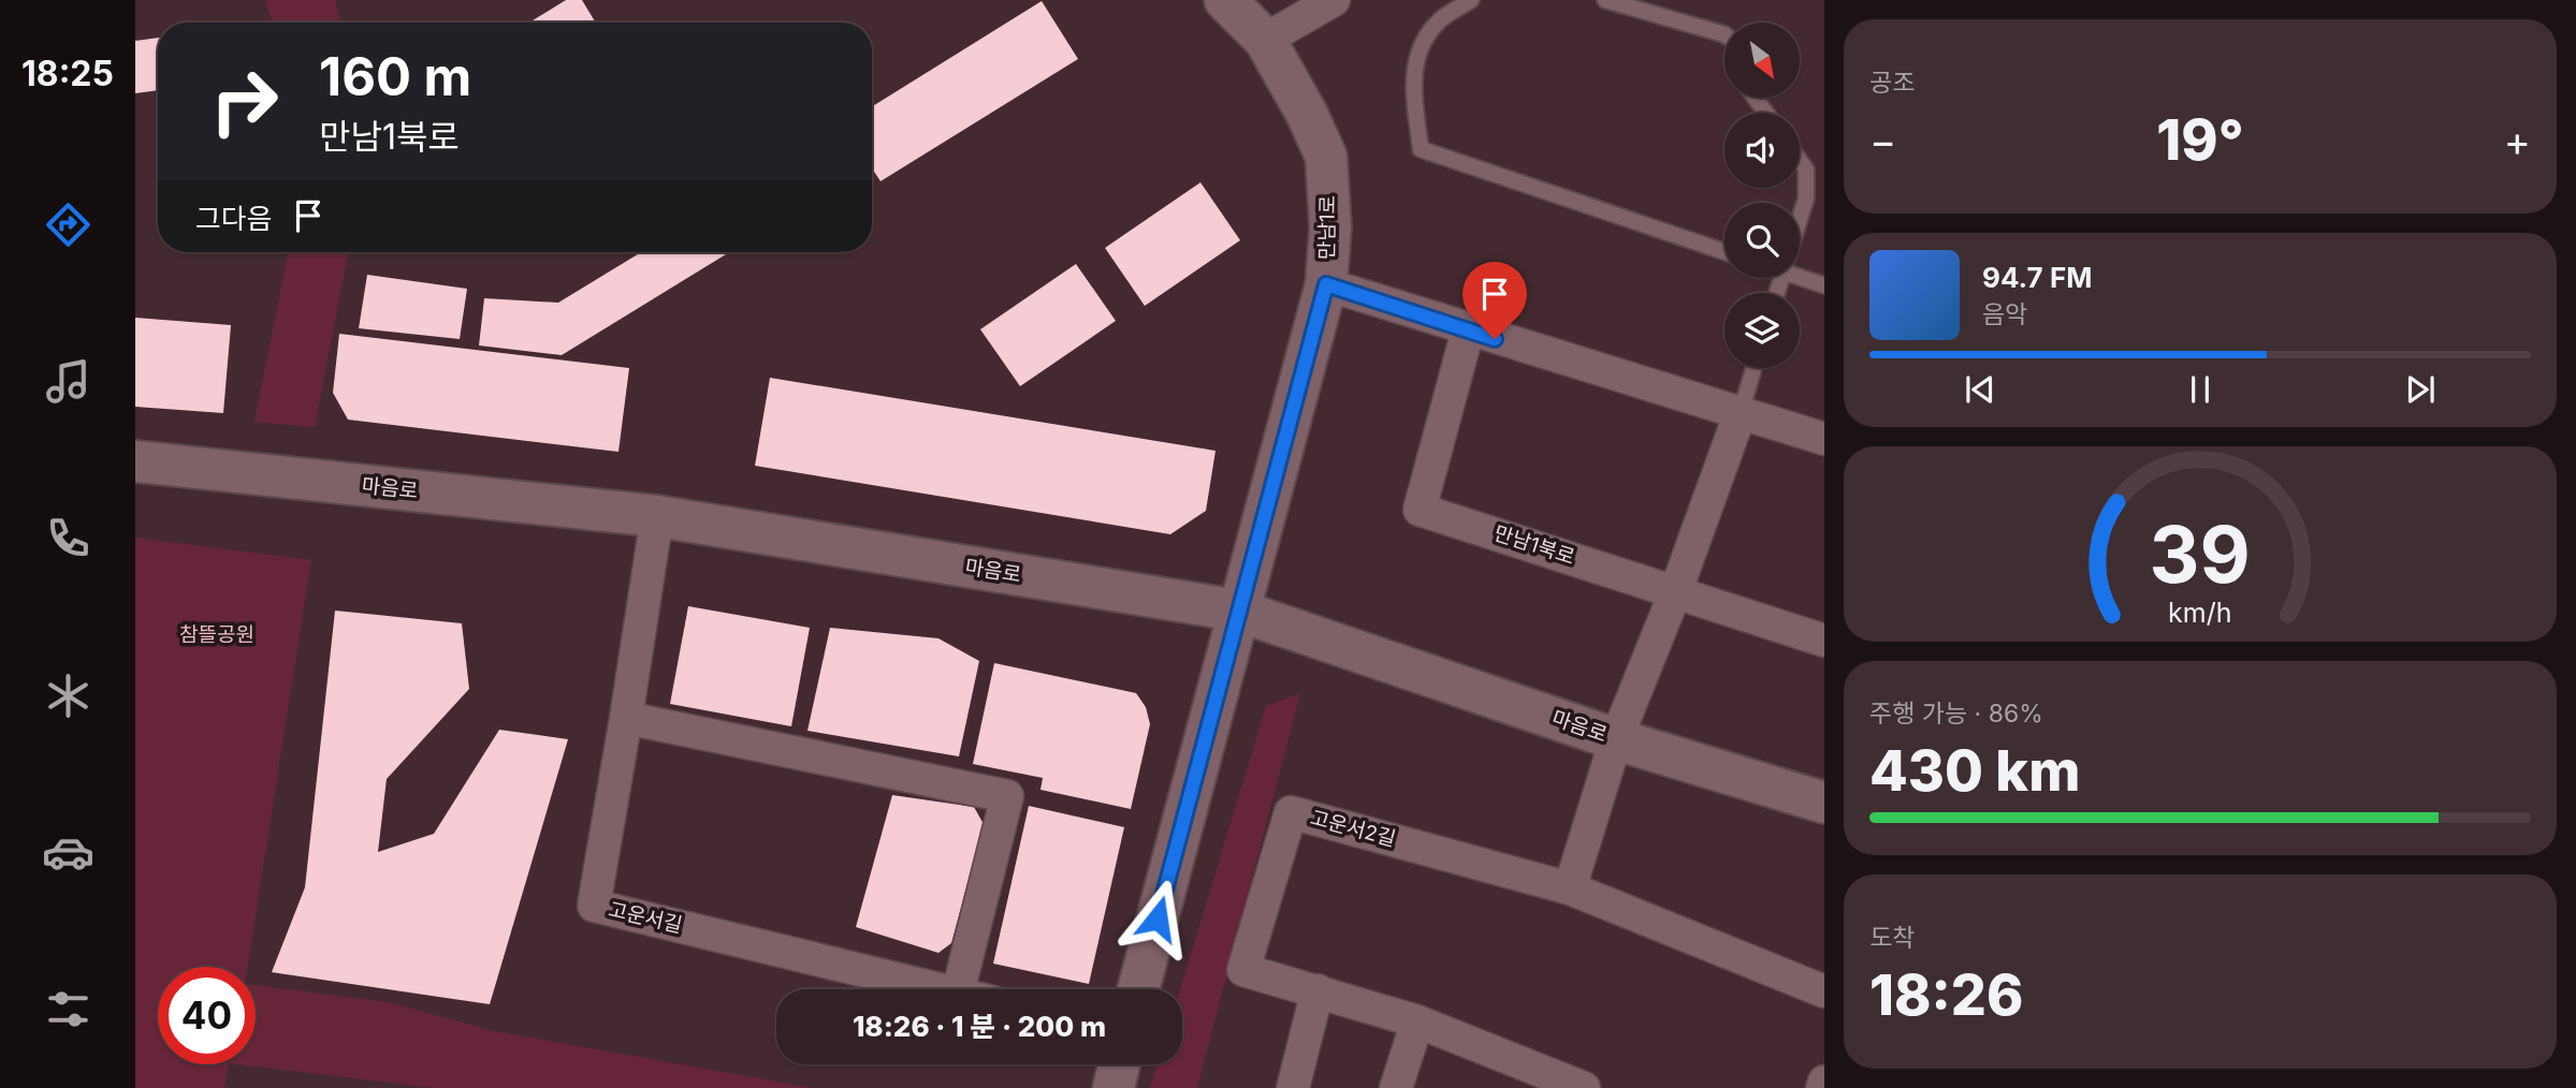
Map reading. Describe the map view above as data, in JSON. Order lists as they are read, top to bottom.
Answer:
{
  "streets": {
    "street": [
      "만남1로",
      "마음로",
      "만남1북로",
      "고운서2길",
      "고운서길"
    ]
  },
  "crossings": [
    ["만남1로", "마음로"],
    ["마음로", "고운서길"]
  ],
  "parks": ["참뜰공원"],
  "north": "bottom right",
  "page": {
    "tabs": "18:25",
    "tile": [
      "공조",
      ["주행 가능 · 86%", "430 km"],
      ["도착", "18:26"]
    ],
    "turn": ["160 m", "만남1북로"],
    "heat": ["−", "19°", "+"],
    "then": "그다음",
    "song": ["94.7 FM", "음악"],
    "limit": "40",
    "trip": "18:26 · 1 분 · 200 m",
    "gauge": ["39", "km/h"]
  }
}
